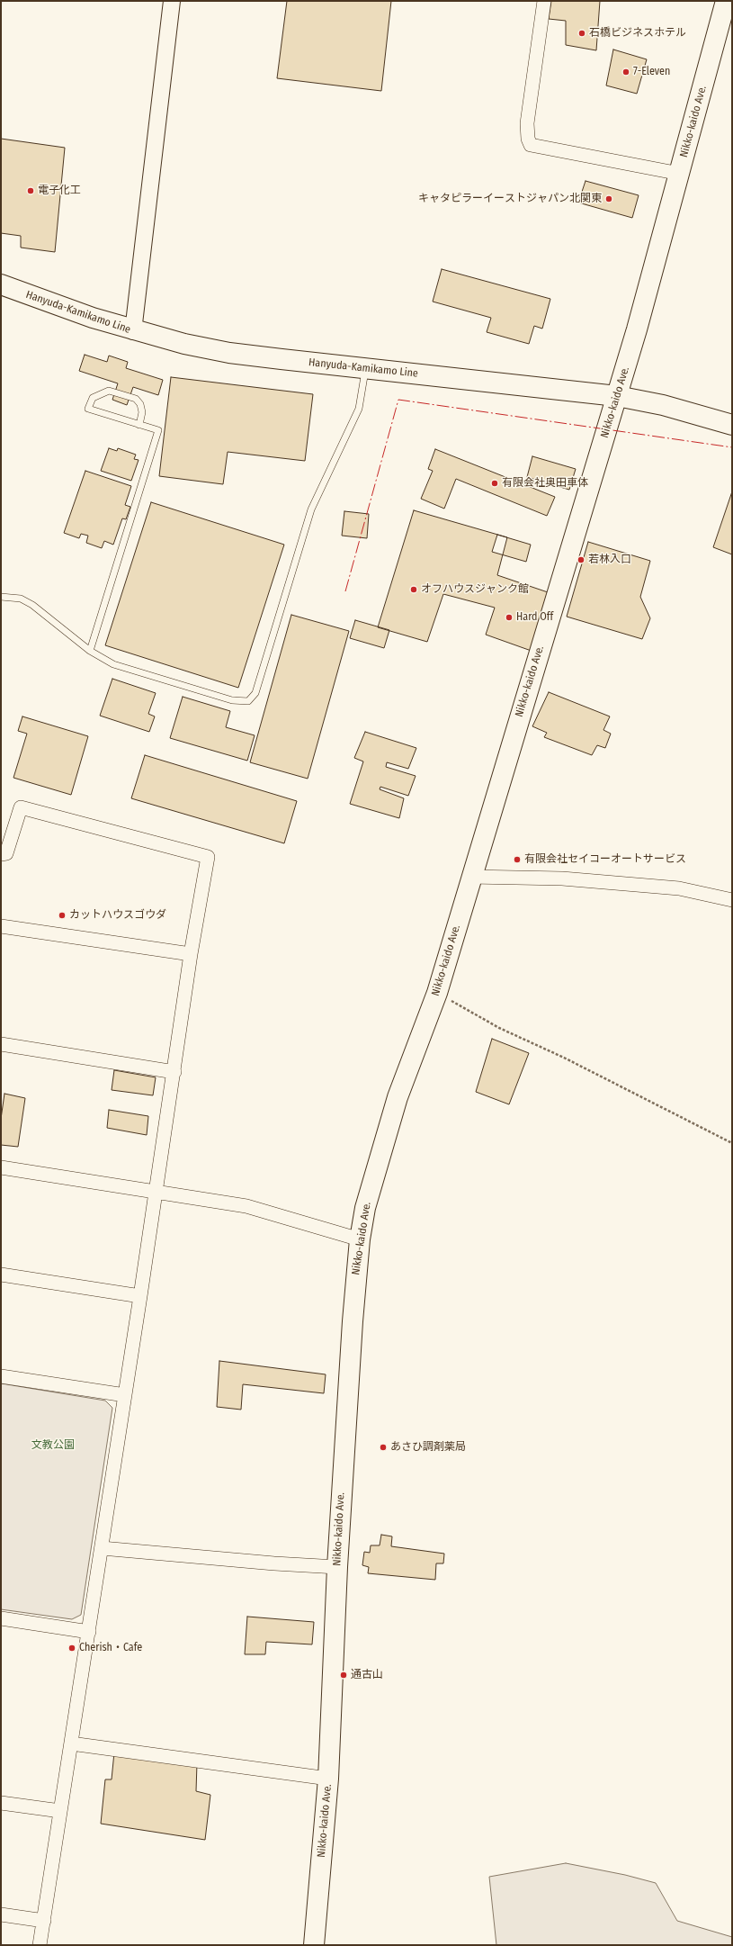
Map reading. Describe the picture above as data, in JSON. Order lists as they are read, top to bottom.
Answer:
{
  "streets": {
    "main road": ["Nikko-kaido Ave.", "Hanyuda-Kamikamo Line"]
  },
  "crossings": [
    ["Nikko-kaido Ave.", "Hanyuda-Kamikamo Line"]
  ],
  "parks": ["文教公園"],
  "places": [
    "石橋ビジネスホテル",
    "7-Eleven",
    "電子化工",
    "キャタピラーイーストジャパン北関東",
    "有限会社奥田車体",
    "若林入口",
    "オフハウスジャンク館",
    "Hard Off",
    "有限会社セイコーオートサービス",
    "カットハウスゴウダ",
    "あさひ調剤薬局",
    "Cherish・Cafe",
    "通古山"
  ]
}
